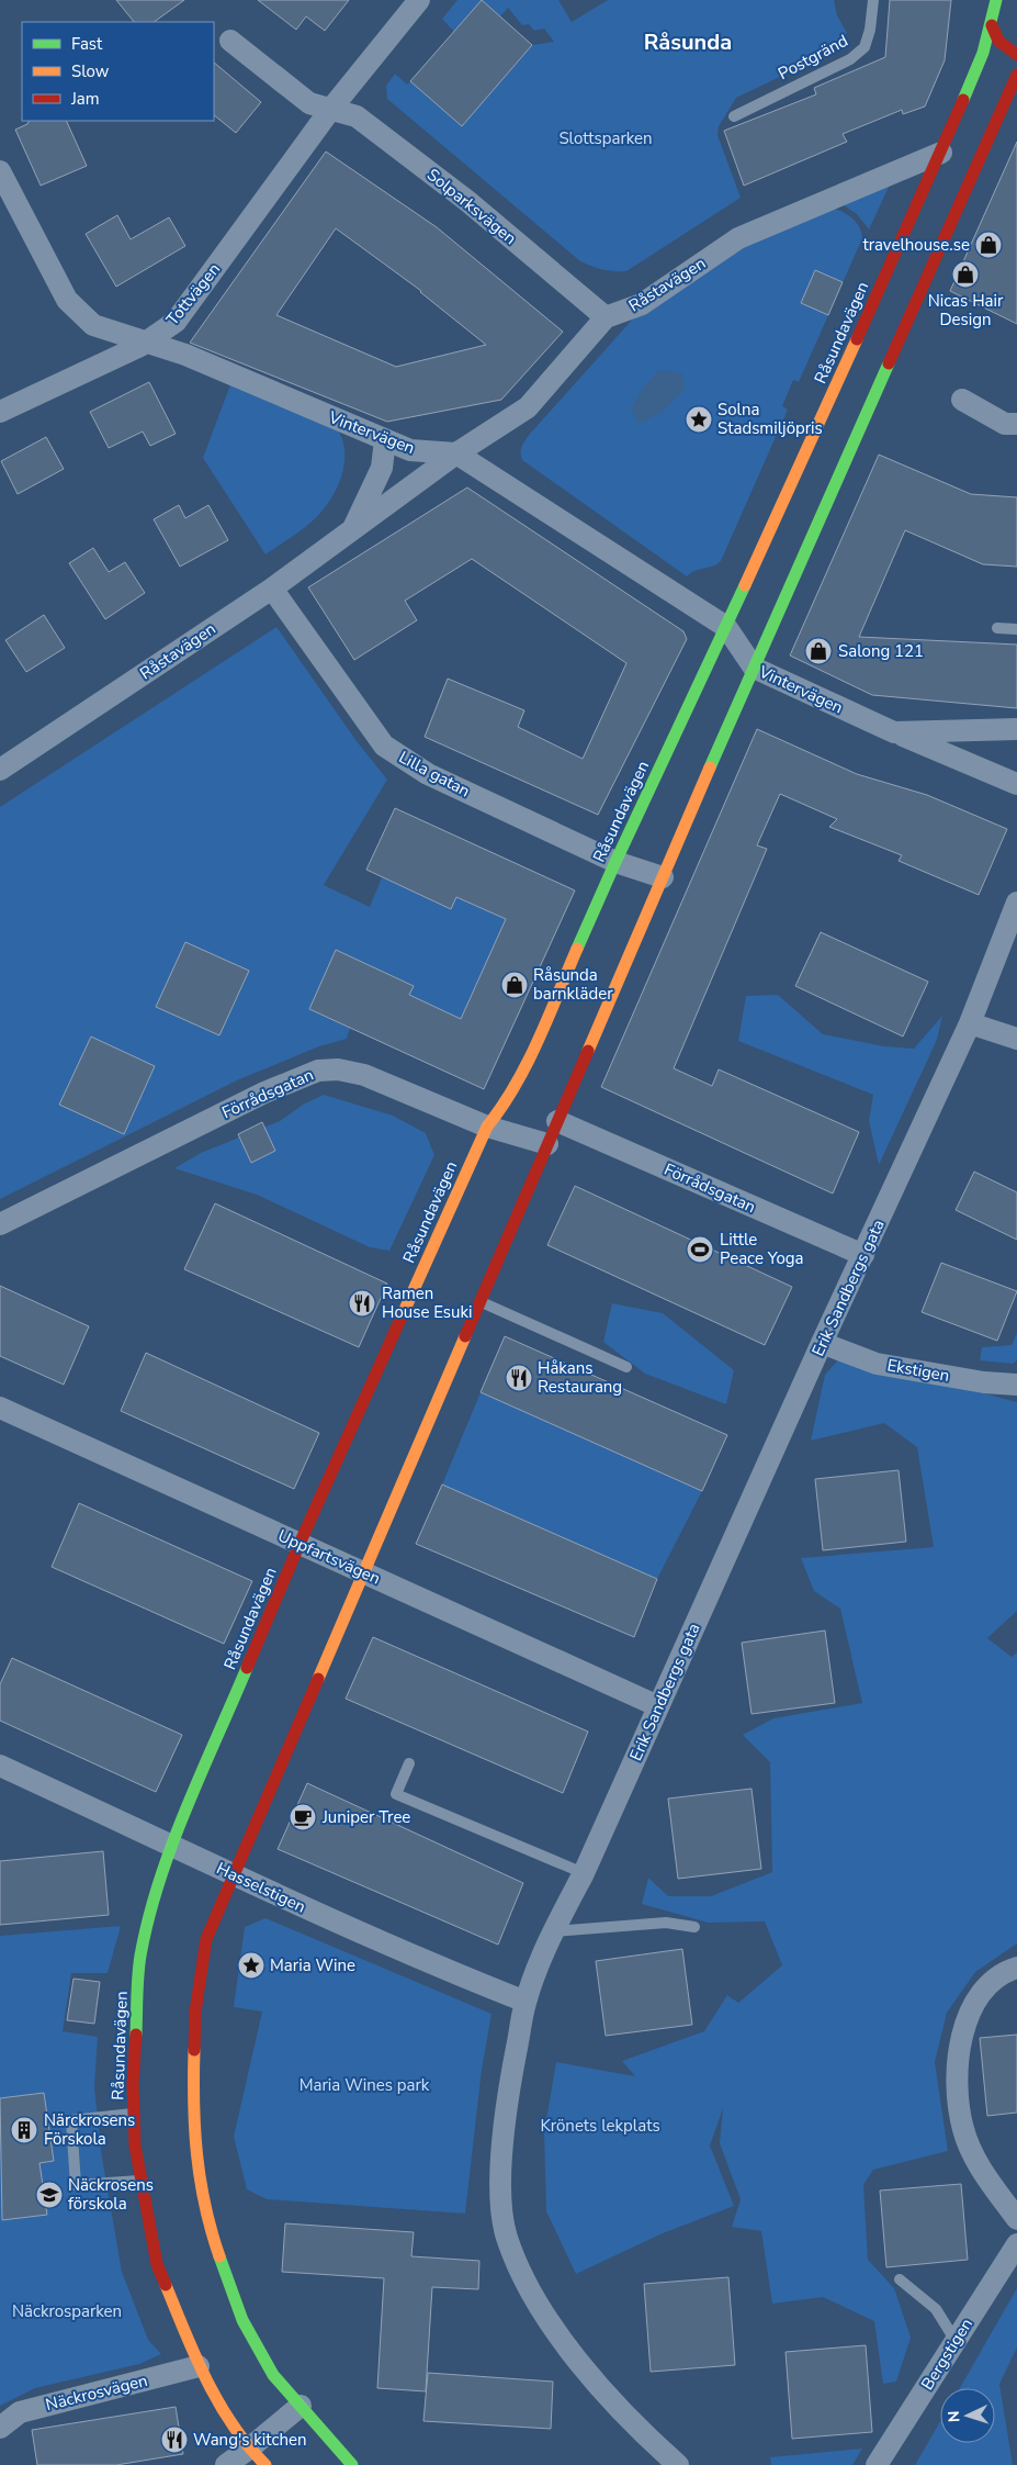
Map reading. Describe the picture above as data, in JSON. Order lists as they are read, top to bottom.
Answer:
{
  "streets": {
    "street": [
      "Solparksvägen",
      "Råstavägen",
      "Tottvägen",
      "Råsundavägen",
      "Vintervägen",
      "Lilla gatan",
      "Förrådsgatan",
      "Erik Sandbergs gata",
      "Ekstigen",
      "Uppfartsvägen",
      "Hasselstigen",
      "Bergstigen",
      "Näckrosvägen"
    ],
    "lane": ["Postgränd"]
  },
  "crossings": [
    ["Solparksvägen", "Råstavägen"],
    ["Solparksvägen", "Tottvägen"],
    ["Råstavägen", "Råsundavägen"],
    ["Råstavägen", "Vintervägen"],
    ["Råstavägen", "Lilla gatan"],
    ["Tottvägen", "Vintervägen"],
    ["Råsundavägen", "Vintervägen"],
    ["Råsundavägen", "Lilla gatan"],
    ["Råsundavägen", "Förrådsgatan"],
    ["Råsundavägen", "Uppfartsvägen"],
    ["Råsundavägen", "Hasselstigen"],
    ["Råsundavägen", "Näckrosvägen"],
    ["Förrådsgatan", "Erik Sandbergs gata"],
    ["Erik Sandbergs gata", "Ekstigen"],
    ["Erik Sandbergs gata", "Uppfartsvägen"],
    ["Erik Sandbergs gata", "Hasselstigen"]
  ],
  "districts": ["Råsunda"],
  "parks": [
    "Slottsparken",
    "Maria Wines park",
    "Krönets lekplats",
    "Näckrosparken"
  ],
  "places": {
    "shop": [
      "travelhouse.se",
      "Nicas Hair Design",
      "Salong 121",
      "Råsunda barnkläder"
    ],
    "place": ["Solna Stadsmiljöpris", "Maria Wine"],
    "sports": ["Little Peace Yoga"],
    "restaurant": ["Ramen House Esuki", "Håkans Restaurang", "Wang's kitchen"],
    "cafe": ["Juniper Tree"],
    "building": ["Närckrosens Förskola"],
    "school or university": ["Näckrosens förskola"]
  },
  "legend": ["Fast", "Slow", "Jam"],
  "north": "left"
}
